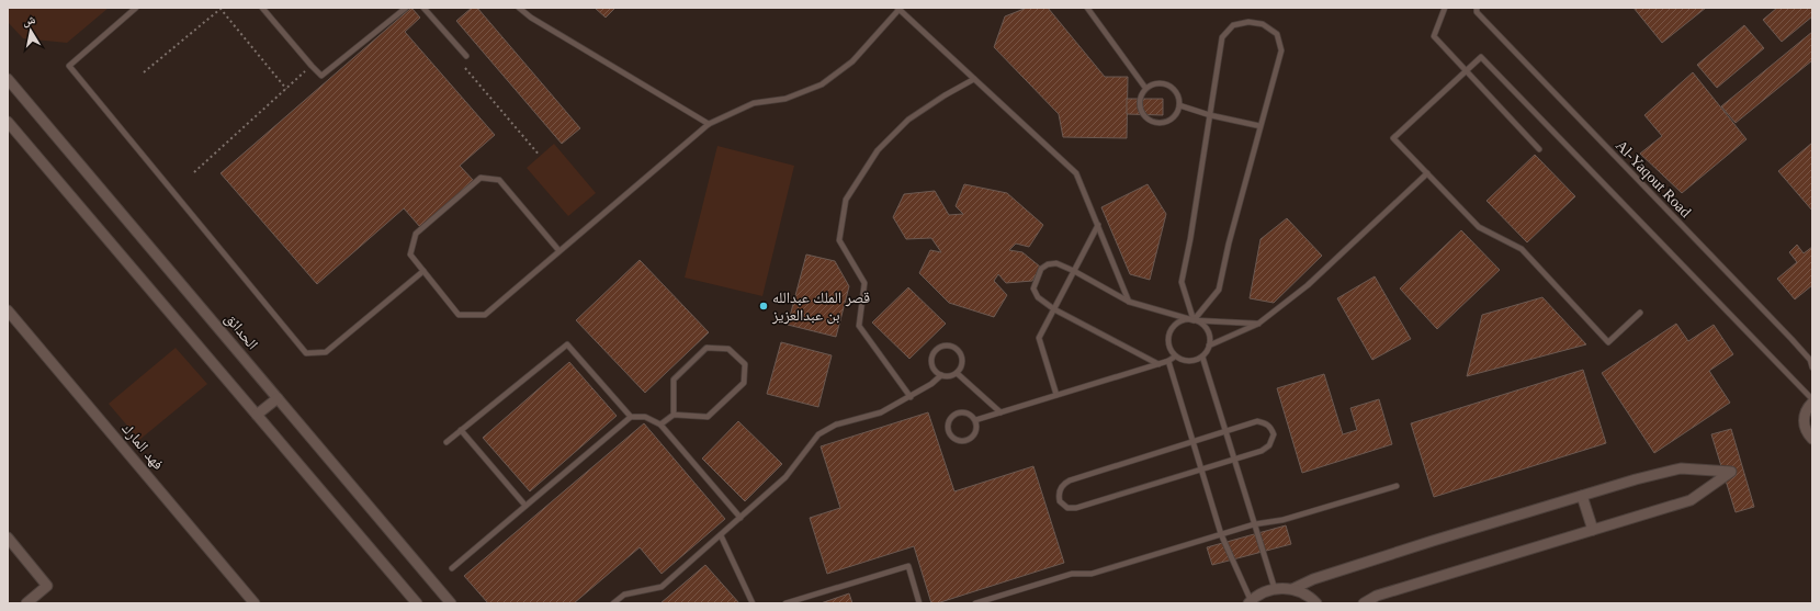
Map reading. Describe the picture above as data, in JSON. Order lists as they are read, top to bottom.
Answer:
{
  "streets": {
    "street": ["الحدائق", "فهد المارك"],
    "lane": ["Al-Yaqout Road"]
  },
  "places": ["قصر الملك عبدالله بن عبدالعزيز"],
  "north": "top"
}
